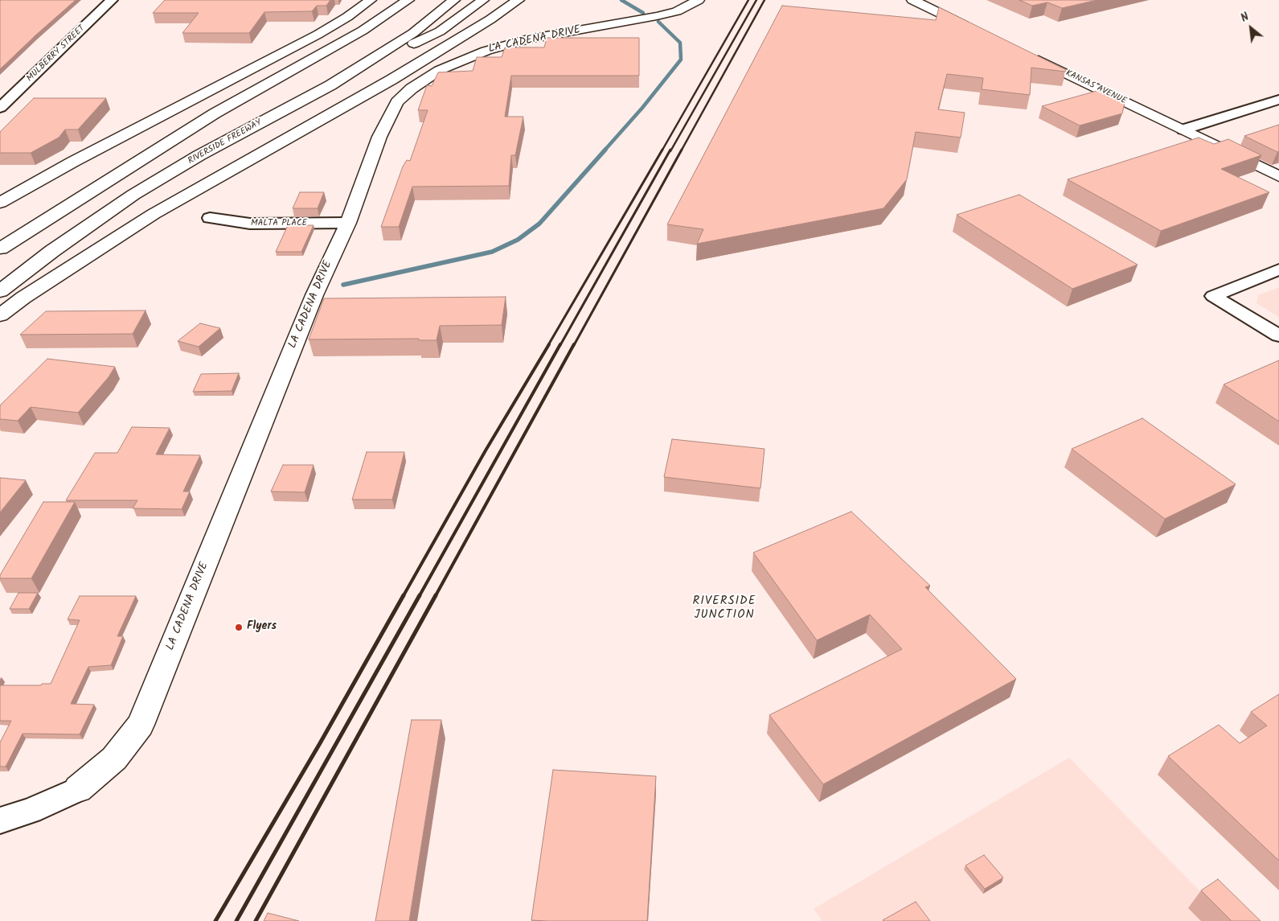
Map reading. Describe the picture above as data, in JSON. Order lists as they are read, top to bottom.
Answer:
{
  "streets": {
    "main road": ["LA CADENA DRIVE", "KANSAS AVENUE", "RIVERSIDE FREEWAY"],
    "street": ["MULBERRY STREET", "MALTA PLACE"]
  },
  "crossings": [
    ["LA CADENA DRIVE", "MALTA PLACE"]
  ],
  "districts": ["RIVERSIDE JUNCTION"],
  "places": ["Flyers"],
  "north": "top left"
}
